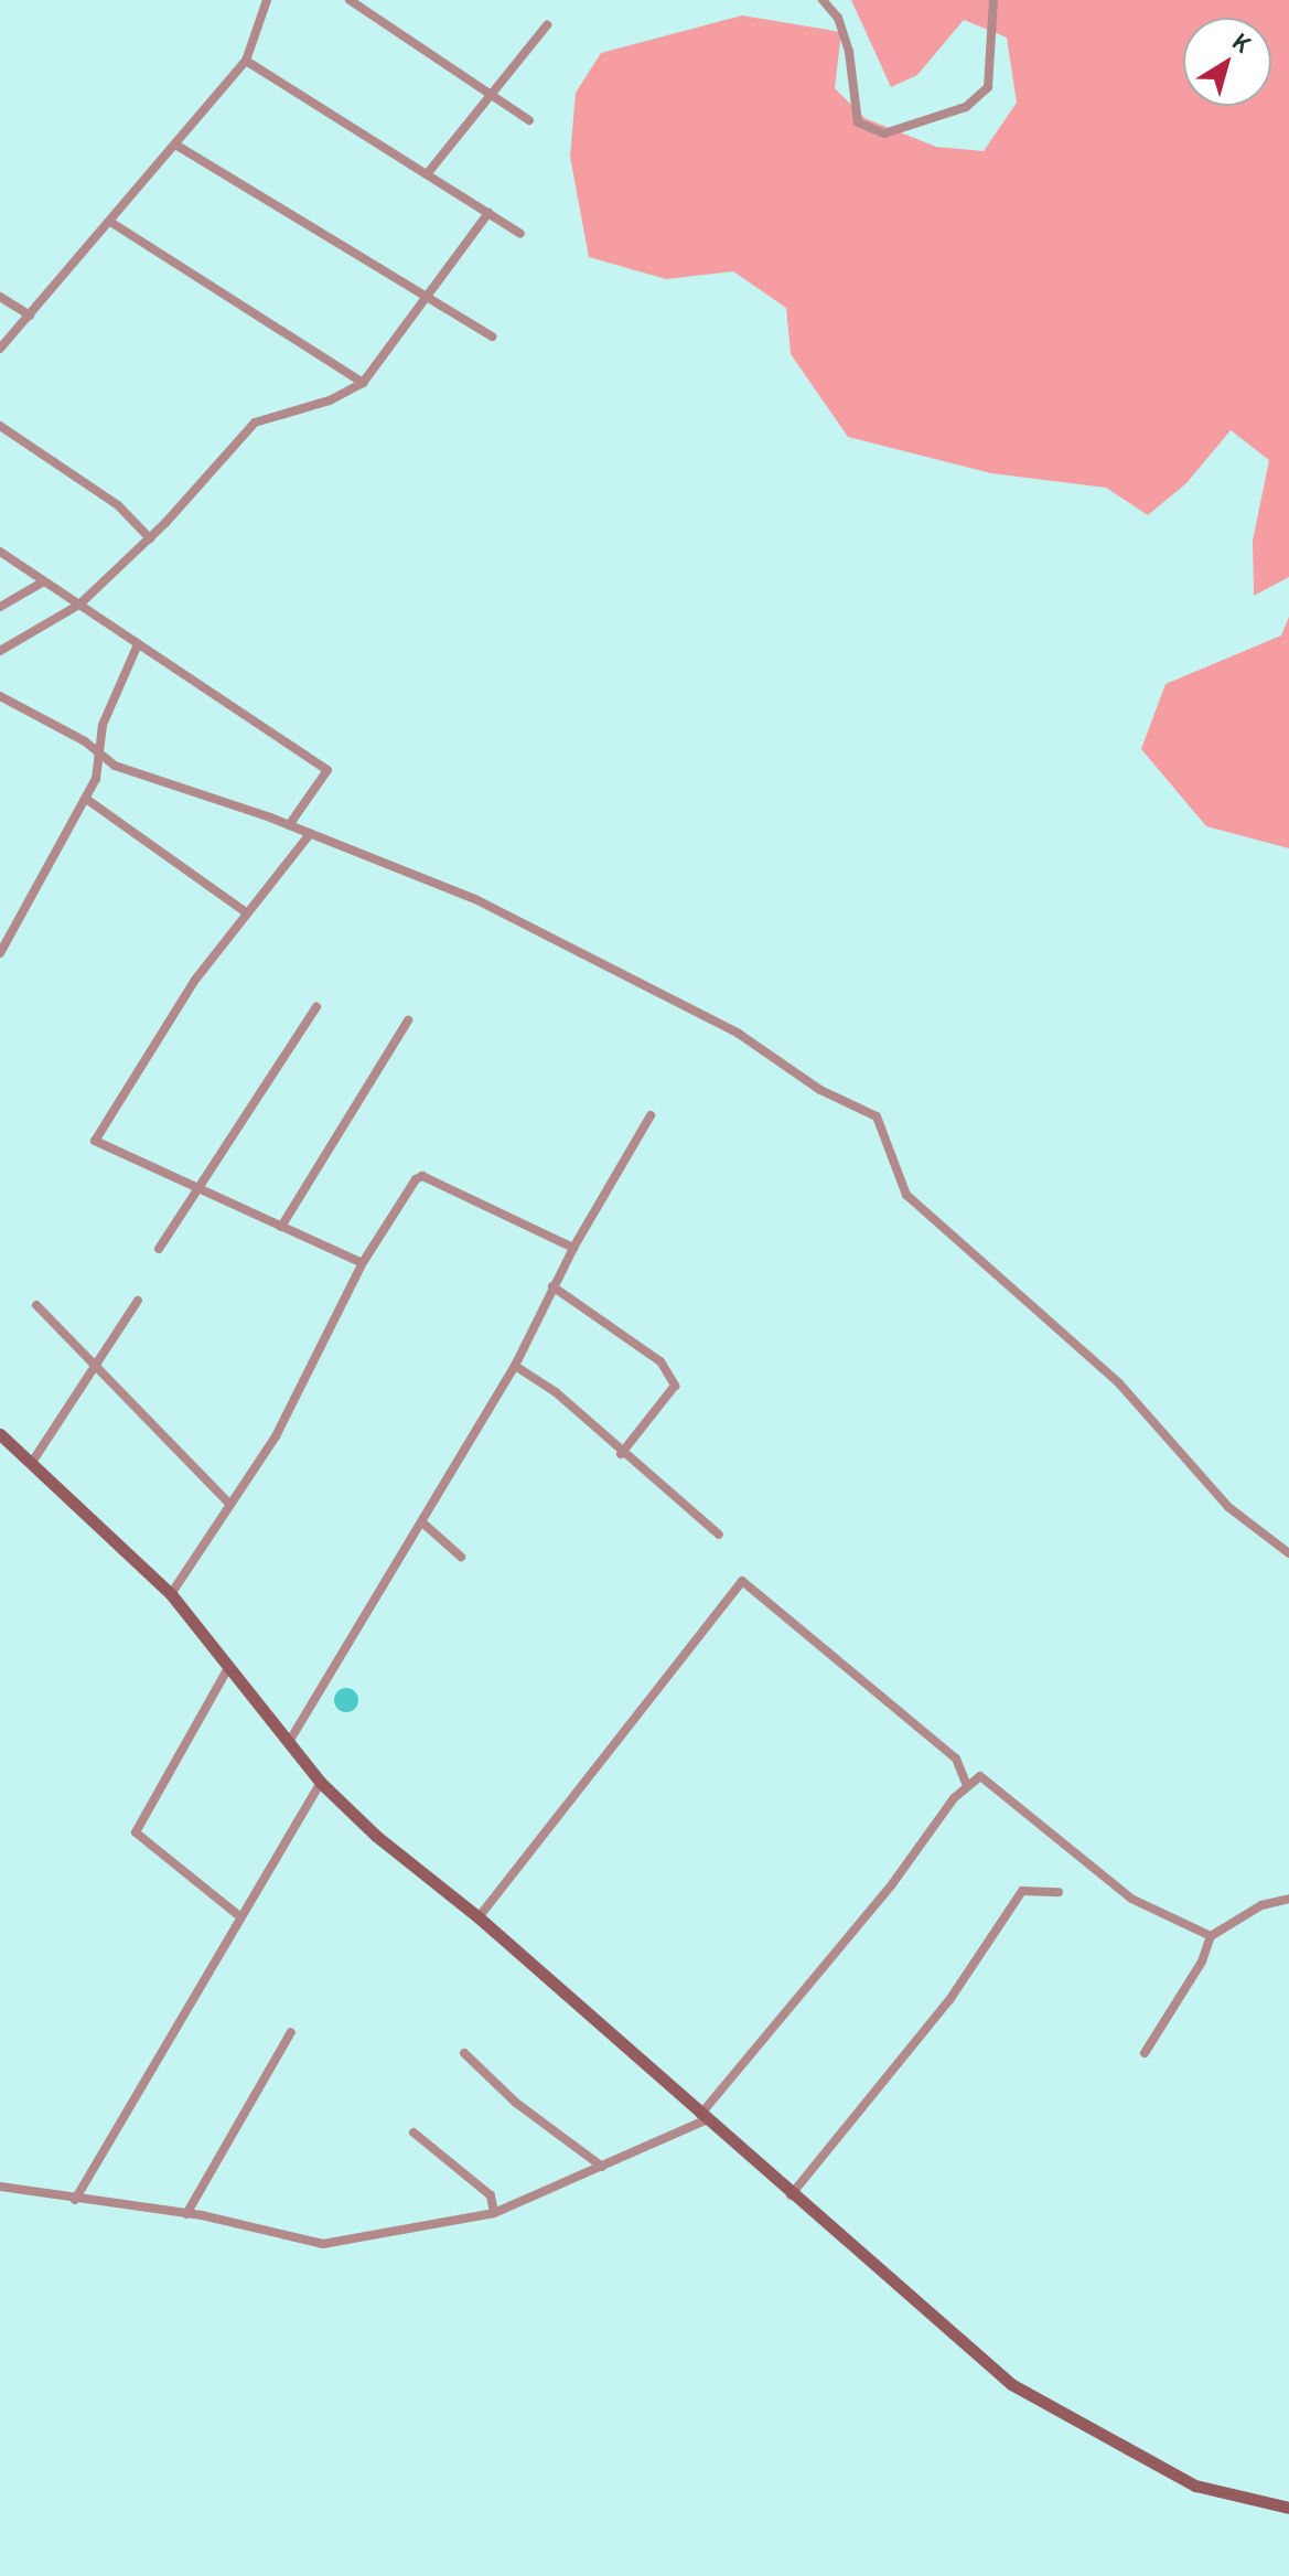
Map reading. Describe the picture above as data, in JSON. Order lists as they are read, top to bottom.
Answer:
{
  "north": "top right"
}
